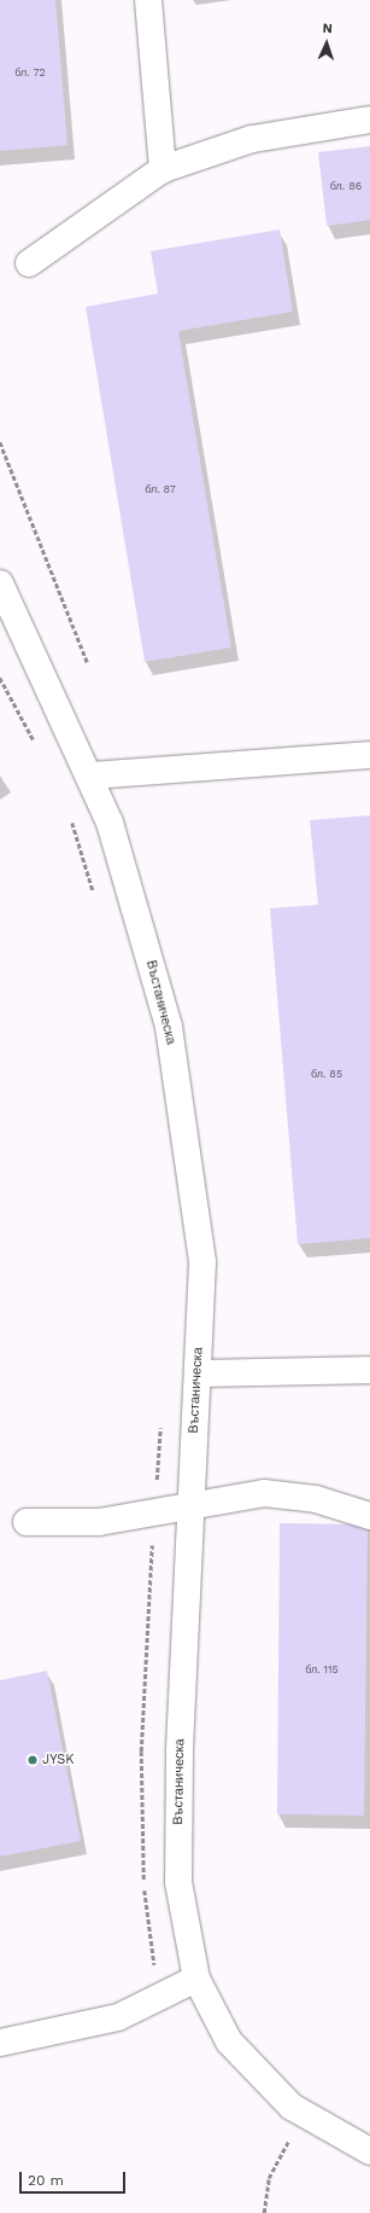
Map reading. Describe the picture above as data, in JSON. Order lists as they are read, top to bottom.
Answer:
{
  "streets": {
    "main road": ["Въстаническа"]
  },
  "places": ["JYSK"],
  "house_numbers": [
    "бл. 72",
    "бл. 86",
    "бл. 87",
    "бл. 85",
    "бл. 115"
  ],
  "scale_bar": "20 m",
  "north": "top"
}
